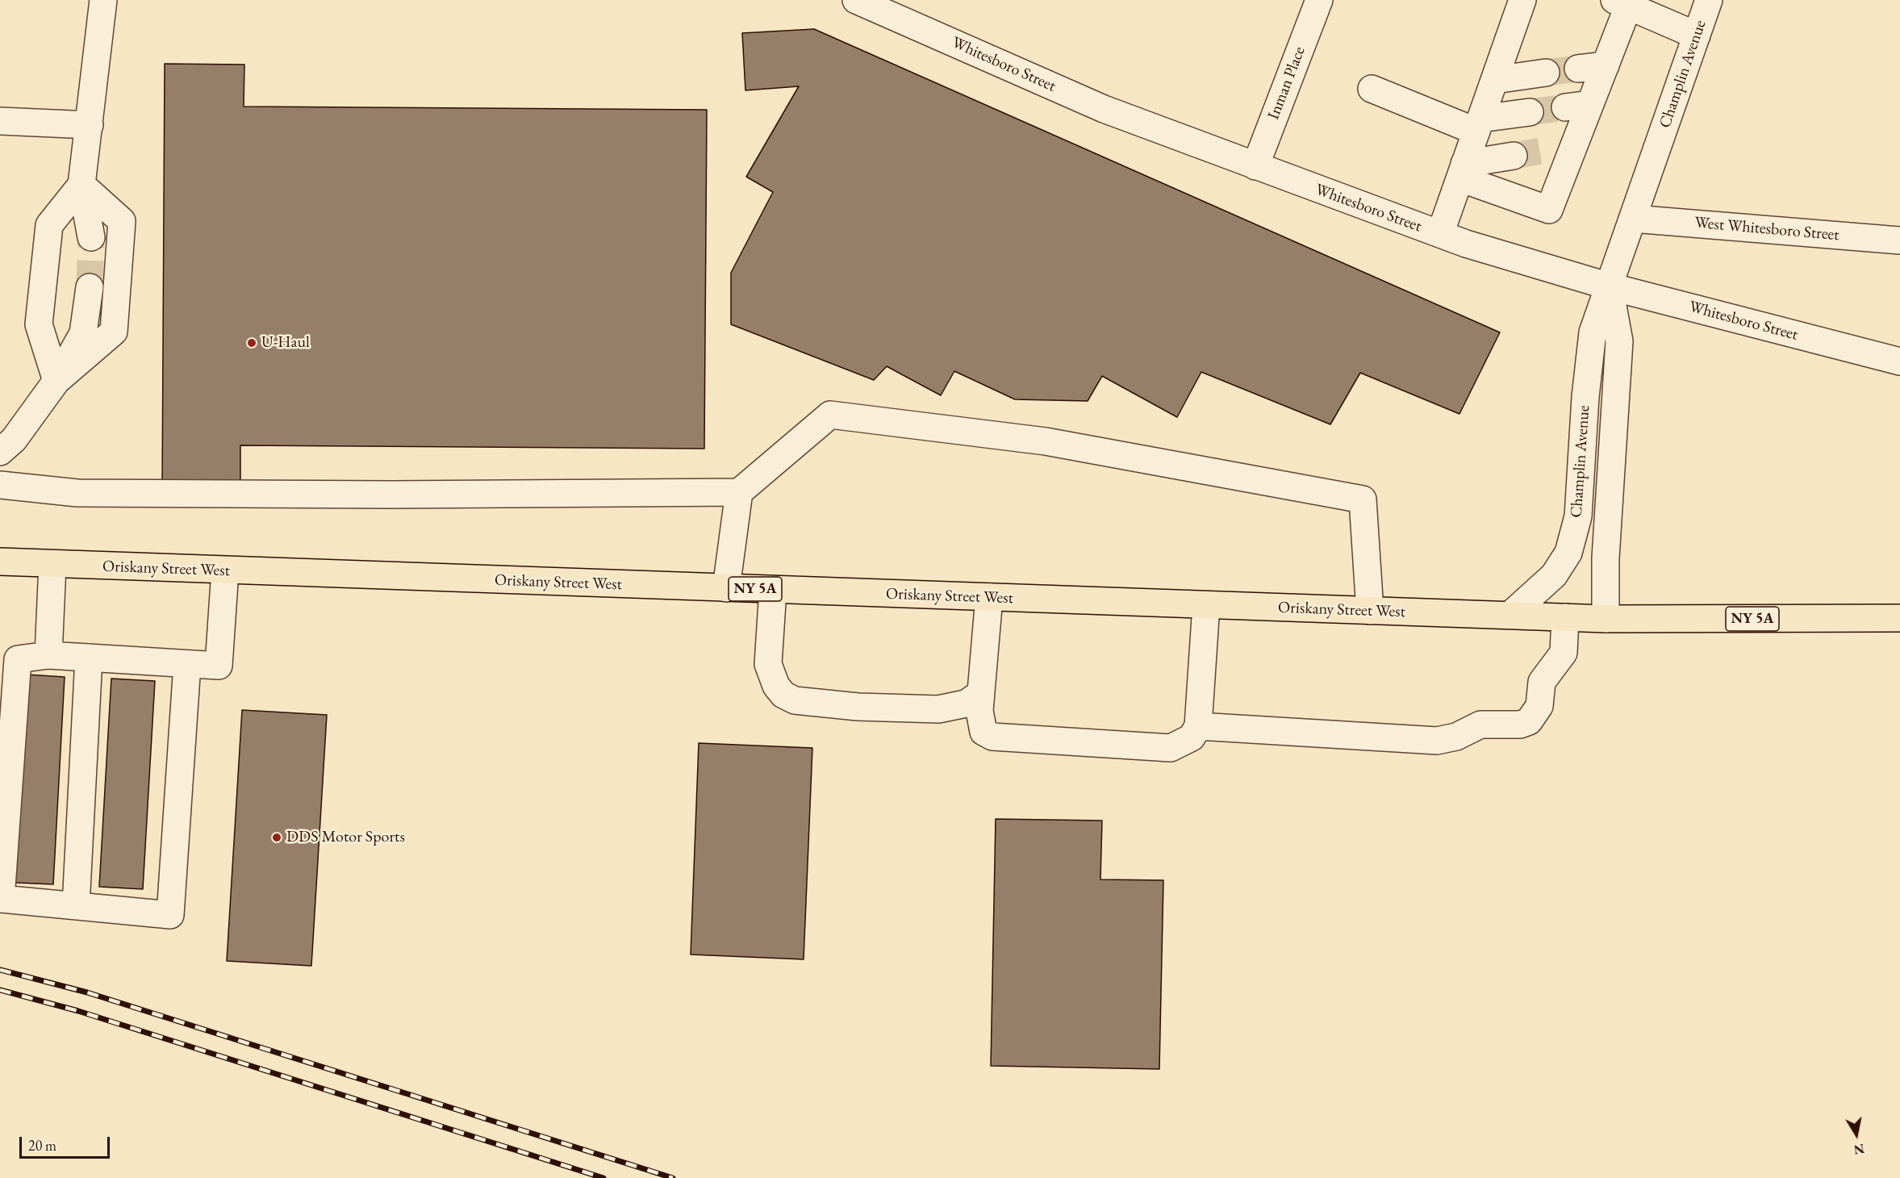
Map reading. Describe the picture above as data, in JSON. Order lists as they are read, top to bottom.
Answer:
{
  "streets": {
    "main road": ["Oriskany Street West", "NY 5A"],
    "street": [
      "Whitesboro Street",
      "Champlin Avenue",
      "Inman Place",
      "West Whitesboro Street"
    ]
  },
  "crossings": [
    ["Whitesboro Street", "Champlin Avenue"],
    ["Whitesboro Street", "Inman Place"],
    ["Champlin Avenue", "West Whitesboro Street"],
    ["Champlin Avenue", "Oriskany Street West"]
  ],
  "places": ["U-Haul", "DDS Motor Sports"],
  "scale_bar": "20 m",
  "north": "bottom"
}
